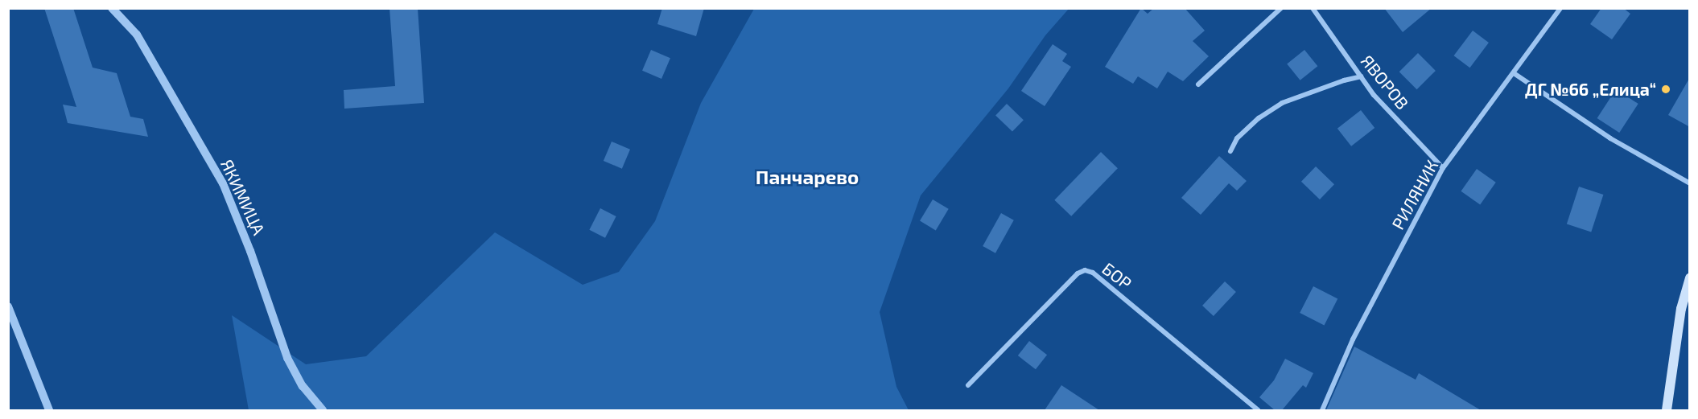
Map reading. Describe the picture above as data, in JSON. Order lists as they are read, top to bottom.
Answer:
{
  "streets": {
    "street": [
      "ЯВОРОВ",
      "РИЛЯНИК",
      "ЯКИМИЦА",
      "БОР"
    ]
  },
  "crossings": [
    ["ЯВОРОВ", "РИЛЯНИК"]
  ],
  "districts": ["Панчарево"],
  "places": ["ДГ №66 „Елица“"]
}
